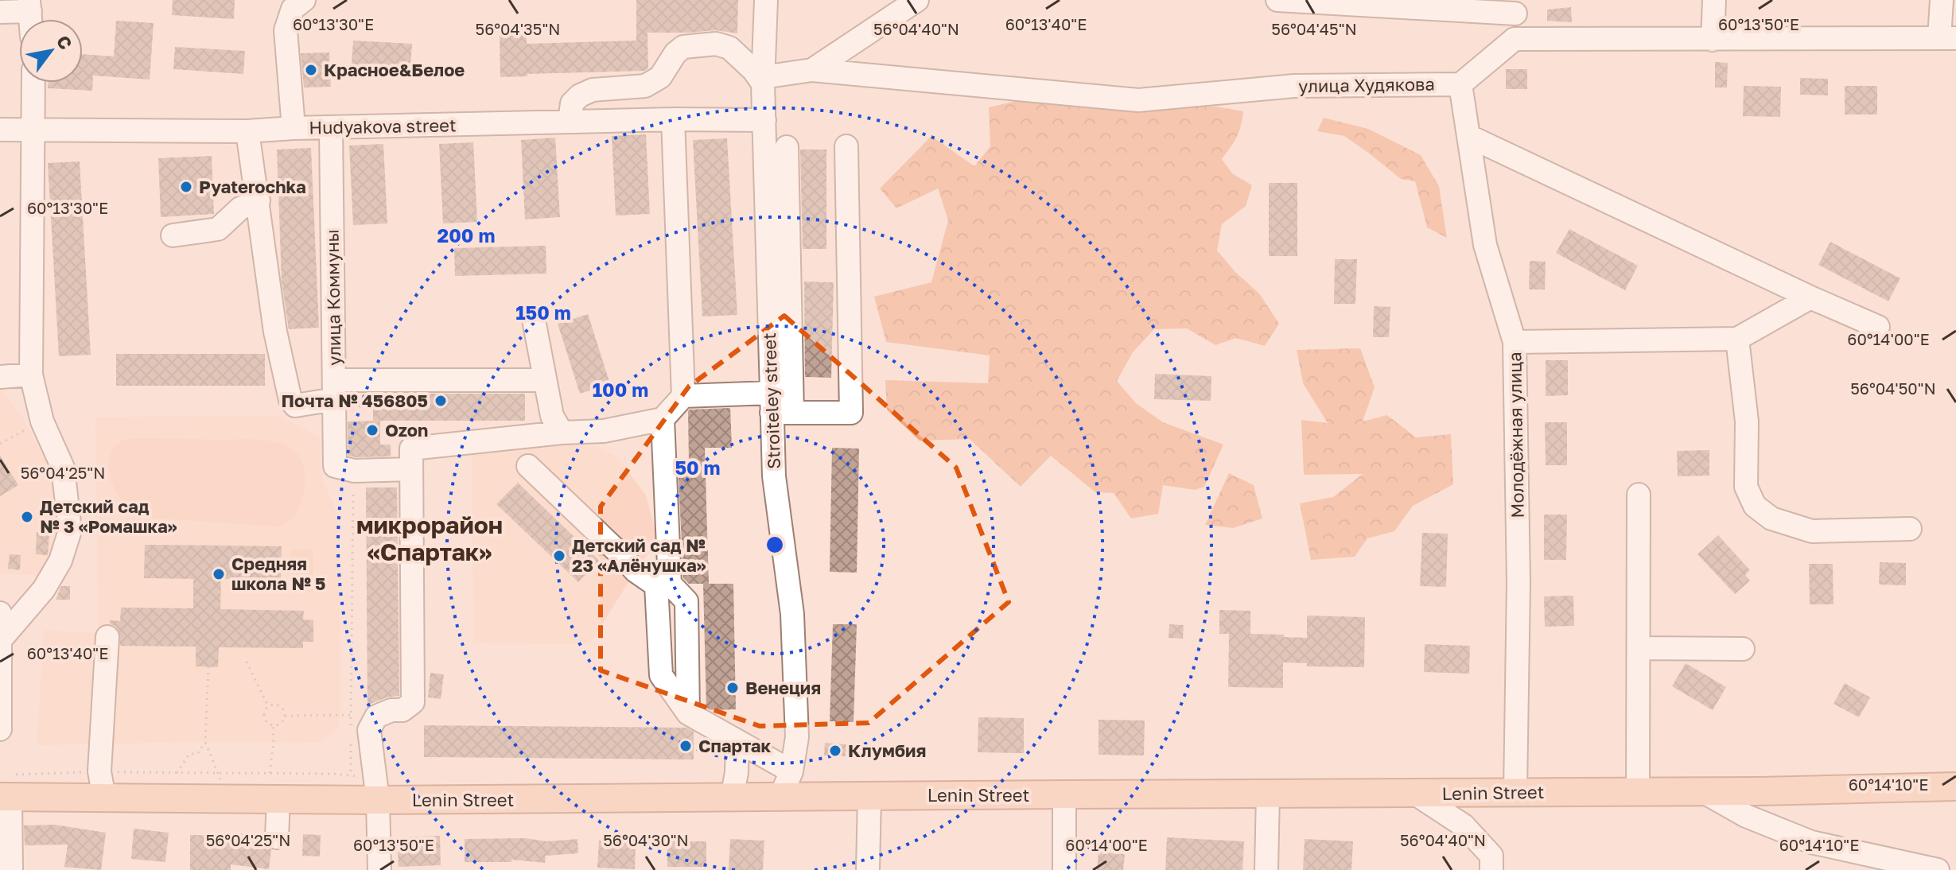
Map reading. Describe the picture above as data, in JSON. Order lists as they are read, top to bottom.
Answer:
{
  "streets": {
    "main road": ["Lenin Street"],
    "street": [
      "улица Худякова",
      "Hudyakova street",
      "улица Коммуны",
      "Stroiteley street",
      "Молодёжная улица"
    ]
  },
  "crossings": [
    ["улица Худякова", "Stroiteley street"],
    ["улица Худякова", "Молодёжная улица"],
    ["Hudyakova street", "улица Коммуны"],
    ["Hudyakova street", "Stroiteley street"],
    ["Stroiteley street", "Lenin Street"],
    ["Молодёжная улица", "Lenin Street"]
  ],
  "districts": ["микрорайон «Спартак»"],
  "places": [
    "Красное&Белое",
    "Pyaterochka",
    "Почта № 456805",
    "Ozon",
    "Детский сад № 3 «Ромашка»",
    "Детский сад № 23 «Алёнушка»",
    "Средняя школа № 5",
    "Венеция",
    "Спартак",
    "Клумбия"
  ],
  "north": "top right",
  "coordinates": [
    "60°13'30\"E",
    "60°13'50\"E",
    "60°13'40\"E",
    "56°04'35\"N",
    "56°04'40\"N",
    "56°04'45\"N",
    "60°14'00\"E",
    "56°04'50\"N",
    "56°04'25\"N",
    "60°14'10\"E",
    "56°04'30\"N"
  ],
  "rings": [
    "200 m",
    "150 m",
    "100 m",
    "50 m"
  ]
}
